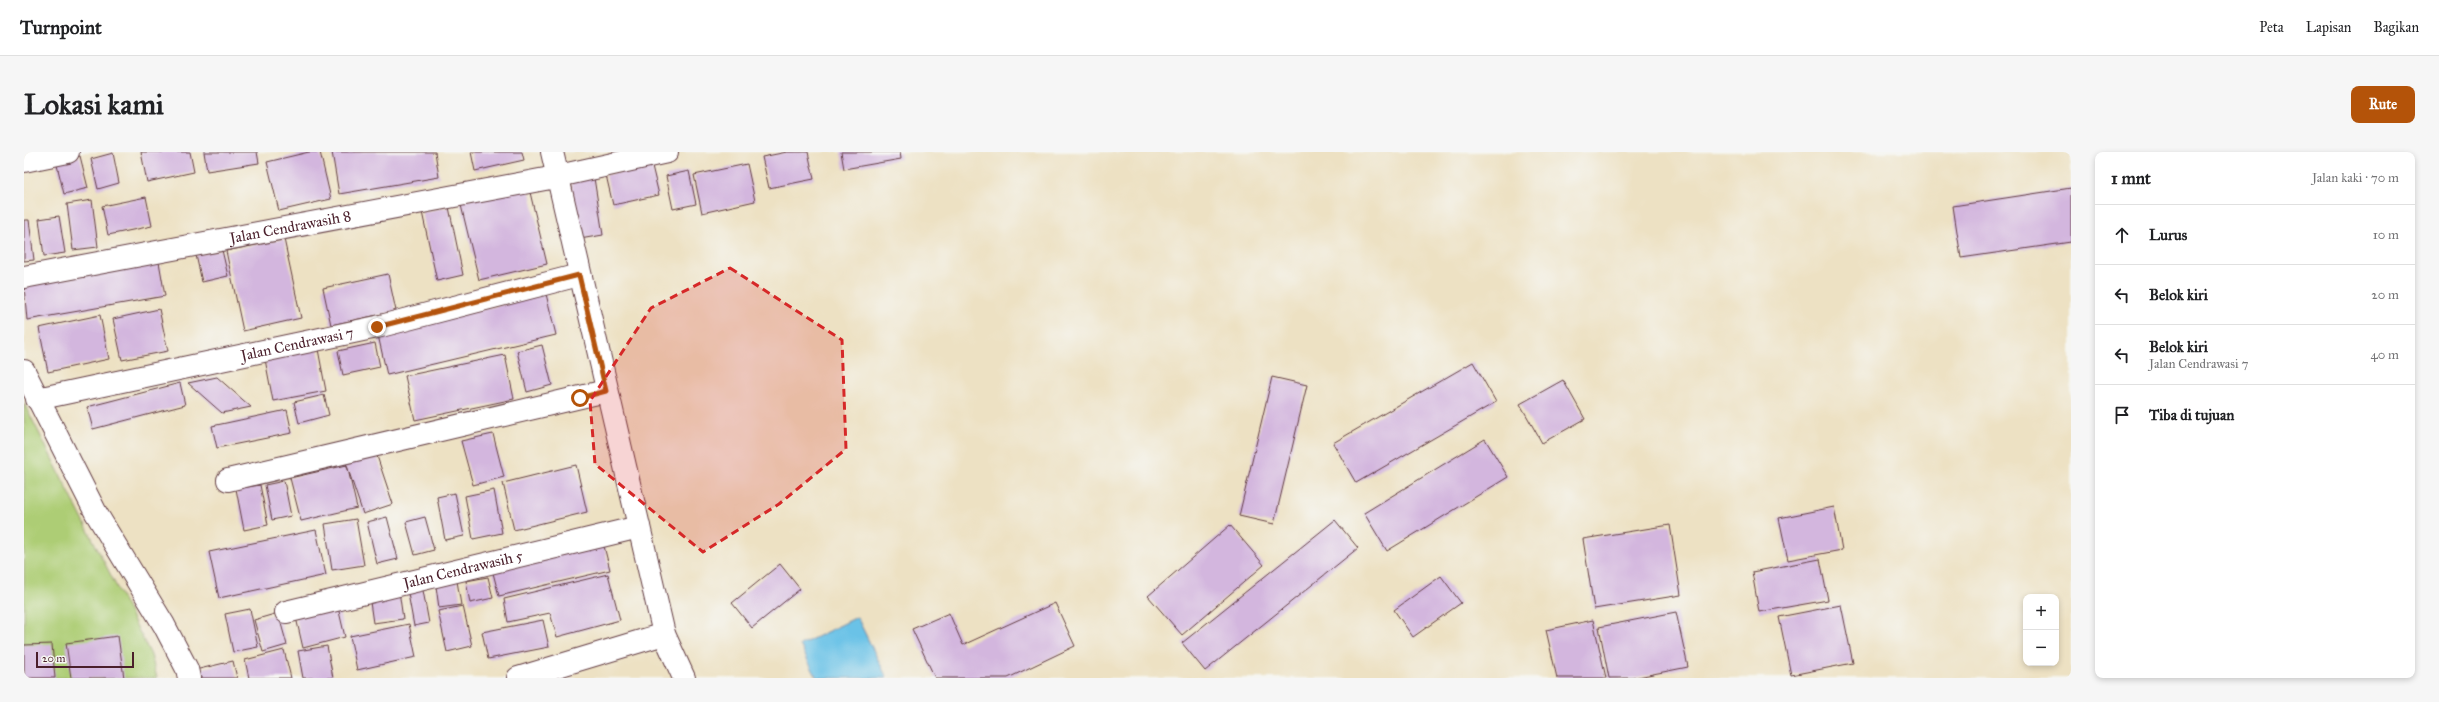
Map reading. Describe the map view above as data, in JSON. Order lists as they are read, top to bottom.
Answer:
{
  "streets": {
    "street": ["Jalan Cendrawasih 8", "Jalan Cendrawasi 7", "Jalan Cendrawasih 5"]
  },
  "scale_bar": "20 m",
  "page": {
    "header": "Turnpoint",
    "nav": ["Peta", "Lapisan", "Bagikan"],
    "buttons": "Rute",
    "title": "Lokasi kami",
    "heading": ["1 mnt", "Jalan kaki · 70 m"],
    "list": [
      ["Lurus", "10 m"],
      ["Belok kiri", "20 m"],
      ["Belok kiri", "Jalan Cendrawasi 7", "40 m"],
      "Tiba di tujuan"
    ],
    "map_buttons": ["+", "−"],
    "scale": "20 m"
  }
}
